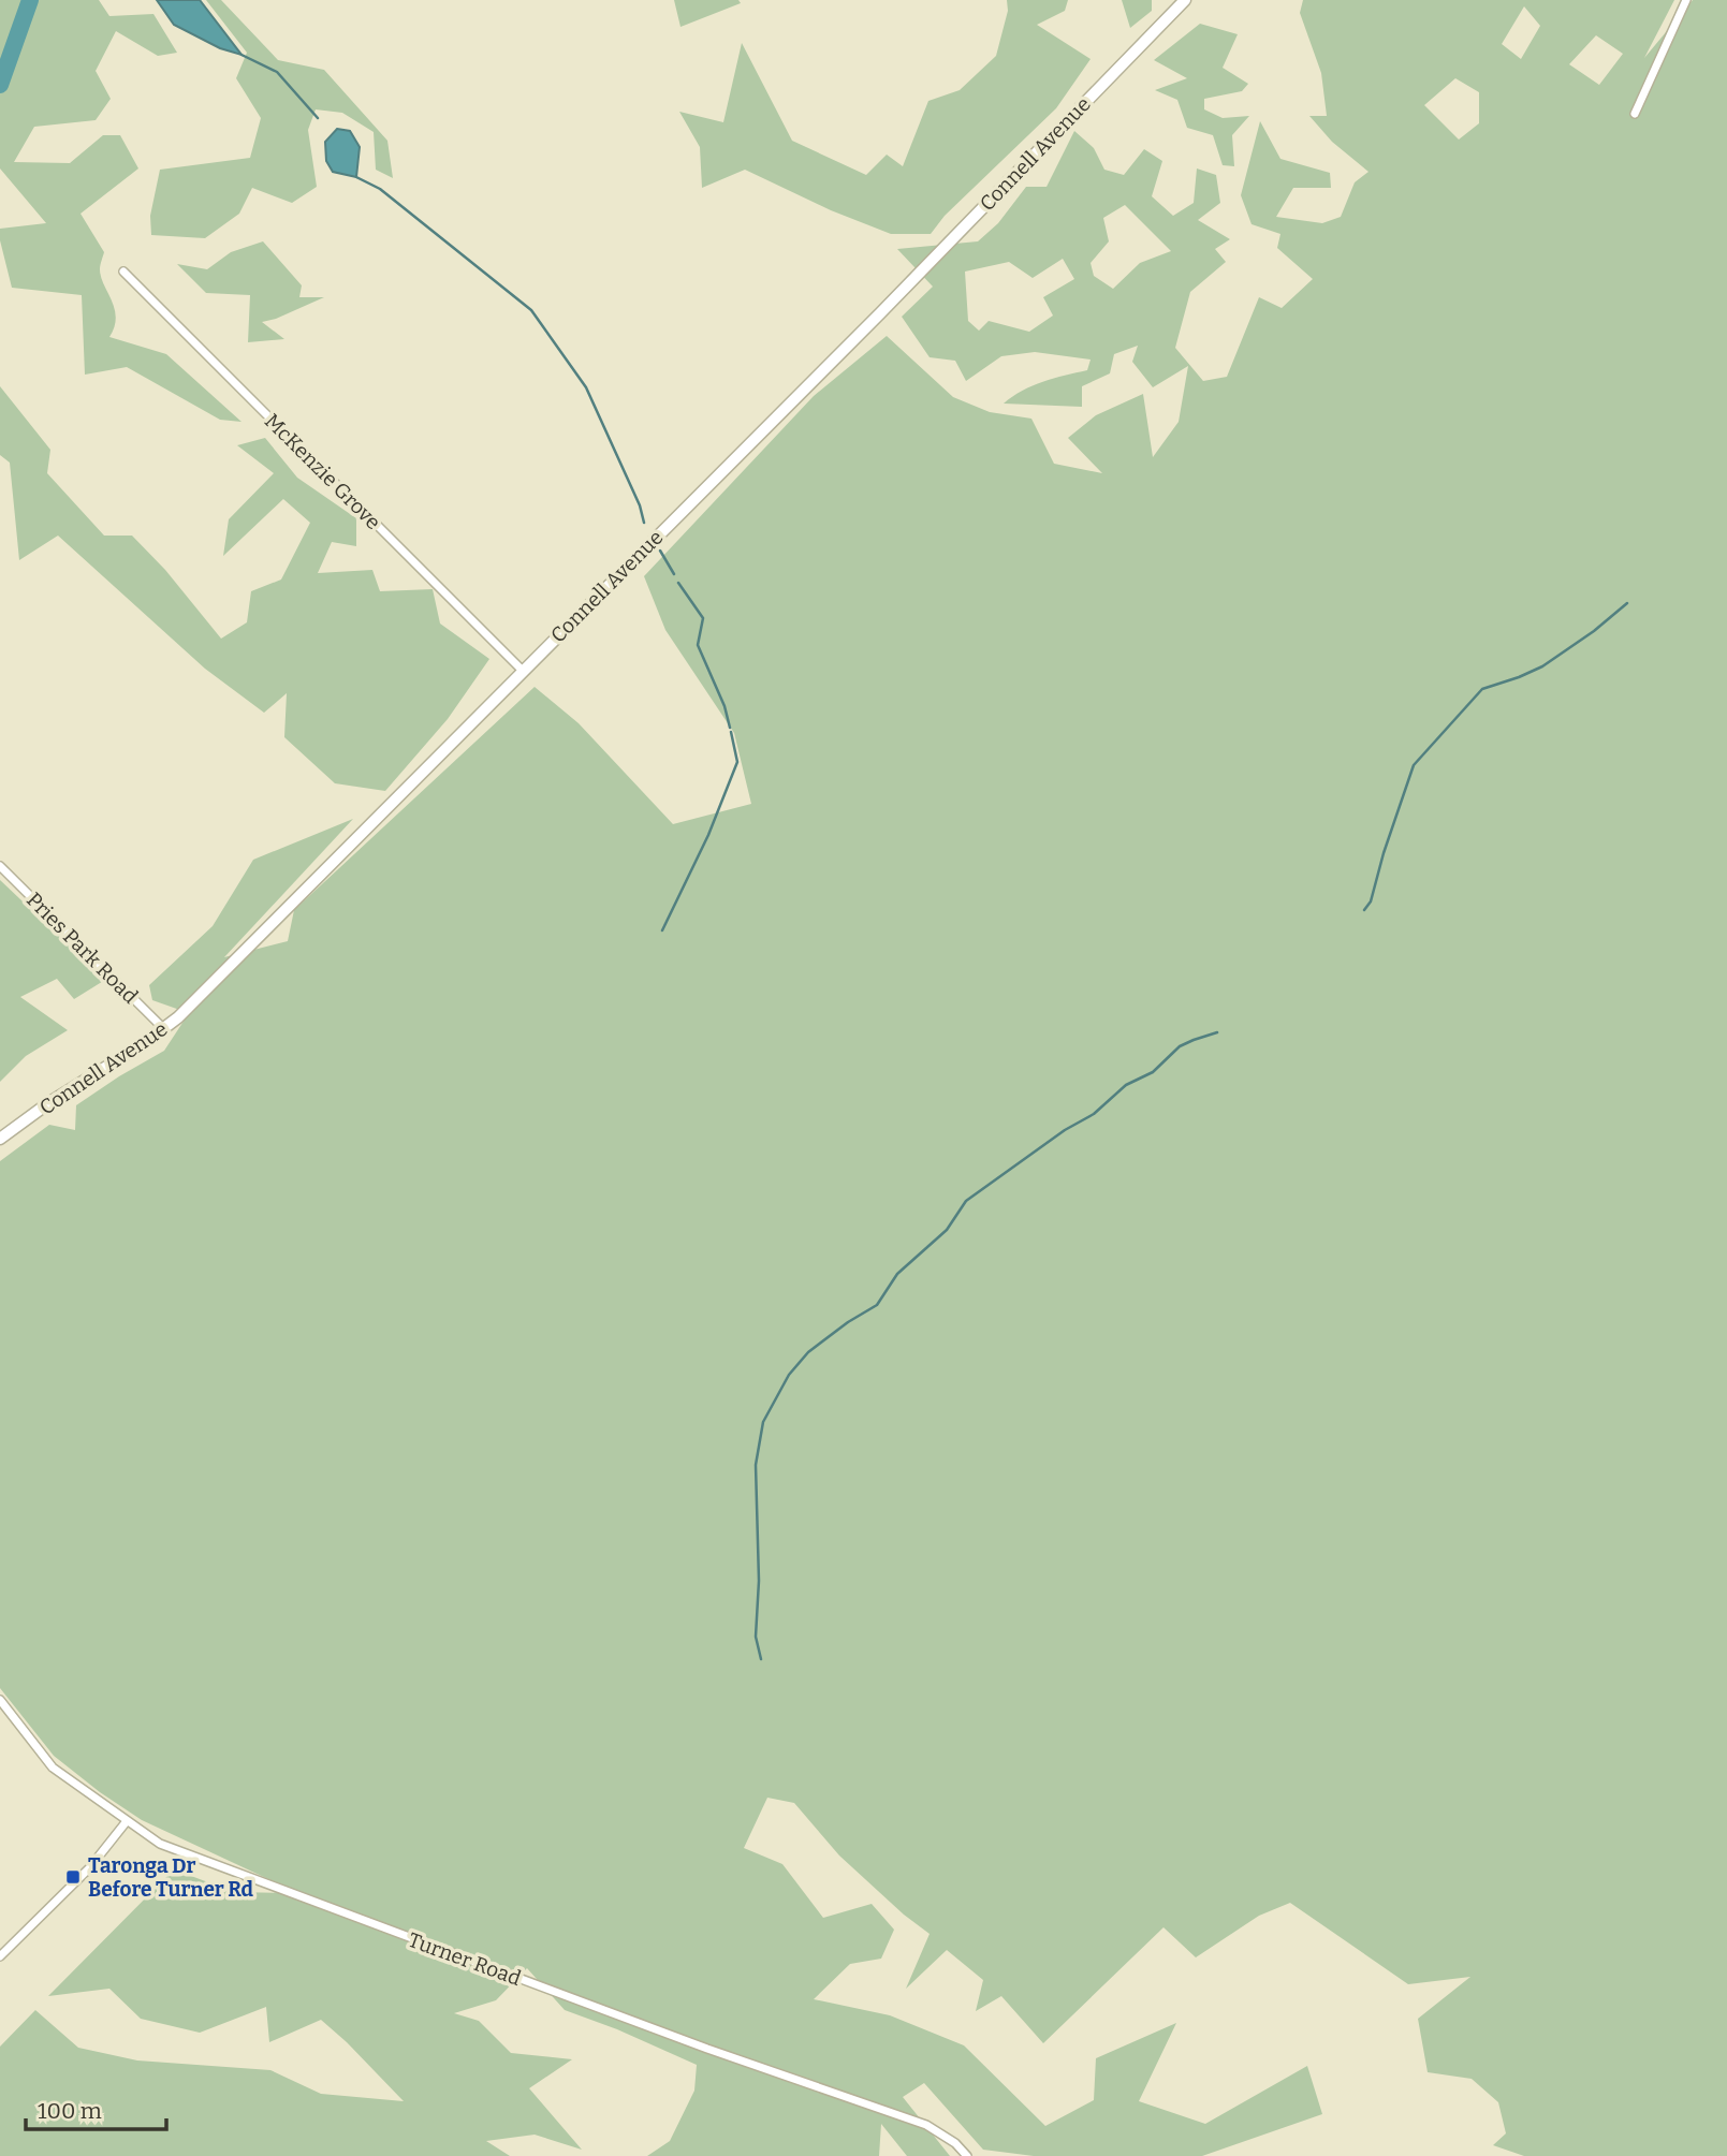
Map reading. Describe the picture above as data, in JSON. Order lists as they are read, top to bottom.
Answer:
{
  "streets": {
    "street": [
      "Connell Avenue",
      "McKenzie Grove",
      "Pries Park Road",
      "Turner Road"
    ]
  },
  "crossings": [
    ["Connell Avenue", "McKenzie Grove"],
    ["Connell Avenue", "Pries Park Road"]
  ],
  "places": {
    "transit": ["Taronga Dr Before Turner Rd"]
  },
  "scale_bar": "100 m"
}
